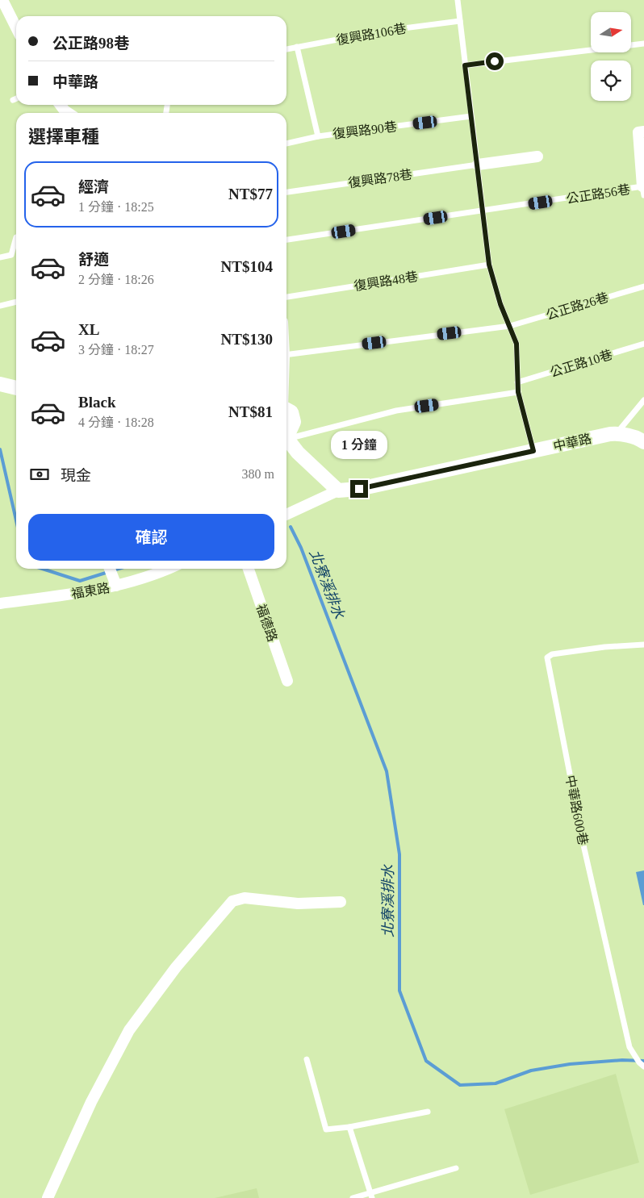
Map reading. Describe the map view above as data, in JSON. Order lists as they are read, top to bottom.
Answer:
{
  "streets": {
    "street": ["中華路", "福東路", "福德路"],
    "lane": [
      "復興路106巷",
      "復興路90巷",
      "復興路78巷",
      "公正路56巷",
      "復興路48巷",
      "公正路26巷",
      "公正路10巷",
      "中華路600巷"
    ]
  },
  "water": ["北寮溪排水"],
  "north": "right",
  "page": {
    "banner": ["公正路98巷", "中華路"],
    "heading": "選擇車種",
    "list": [
      {
        "name": "經濟",
        "note": "1 分鐘 · 18:25",
        "value": "NT$77"
      },
      {
        "name": "舒適",
        "note": "2 分鐘 · 18:26",
        "value": "NT$104"
      },
      {
        "name": "XL",
        "note": "3 分鐘 · 18:27",
        "value": "NT$130"
      },
      {
        "name": "Black",
        "note": "4 分鐘 · 18:28",
        "value": "NT$81"
      }
    ],
    "bubble": "1 分鐘",
    "pay": ["現金", "380 m"],
    "buttons": "確認"
  }
}
